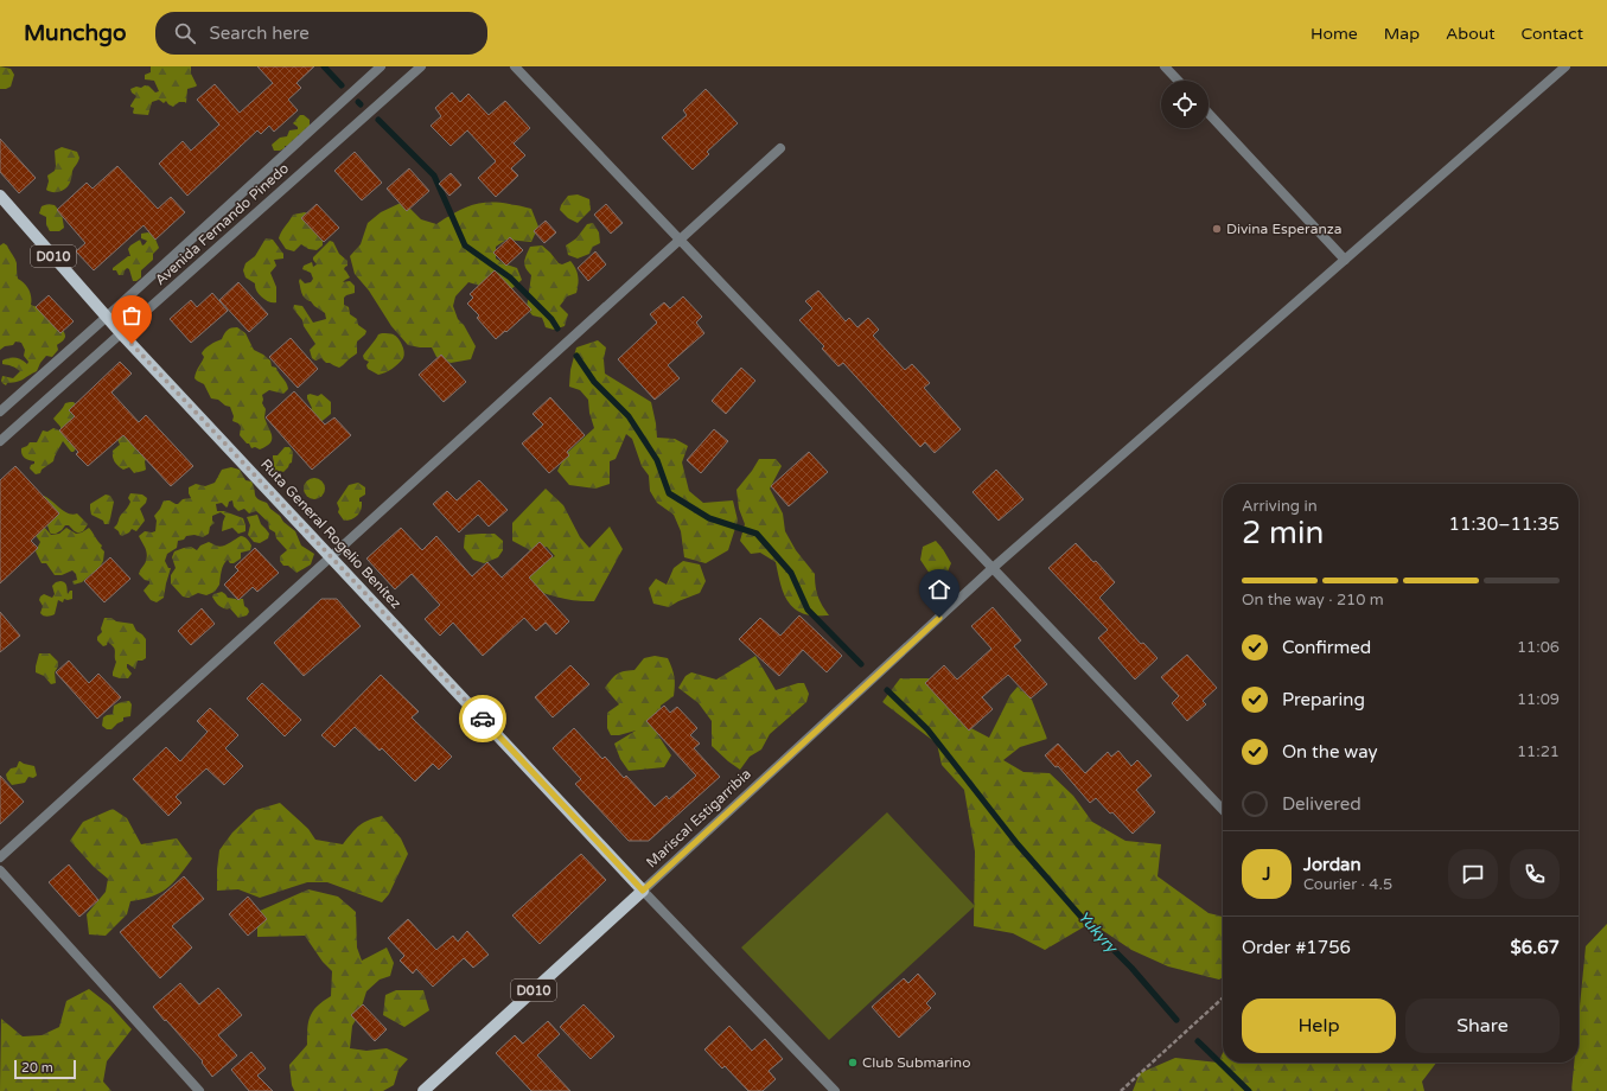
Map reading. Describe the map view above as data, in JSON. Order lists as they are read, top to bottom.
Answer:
{
  "streets": {
    "main road": ["D010", "Ruta General Rogelio Benítez", "Mariscal Estigarribia"],
    "street": ["Avenida Fernando Pinedo"]
  },
  "crossings": [
    ["Avenida Fernando Pinedo", "Ruta General Rogelio Benítez"],
    ["Ruta General Rogelio Benítez", "Mariscal Estigarribia"]
  ],
  "water": ["Yukyry"],
  "places": ["Divina Esperanza", "Club Submarino"],
  "scale_bar": "20 m",
  "page": {
    "header": "Munchgo",
    "search": "Search here",
    "nav": [
      "Home",
      "Map",
      "About",
      "Contact"
    ],
    "heading": ["2 min", "Arriving in", "11:30–11:35"],
    "panel": [
      "Jordan",
      "Courier · 4.5",
      "Order #1756",
      "$6.67"
    ],
    "bar": "On the way · 210 m",
    "list": [
      ["Confirmed", "11:06"],
      ["Preparing", "11:09"],
      ["On the way", "11:21"],
      "Delivered"
    ],
    "round": "J",
    "buttons": ["Help", "Share"],
    "scale": "20 m"
  }
}
